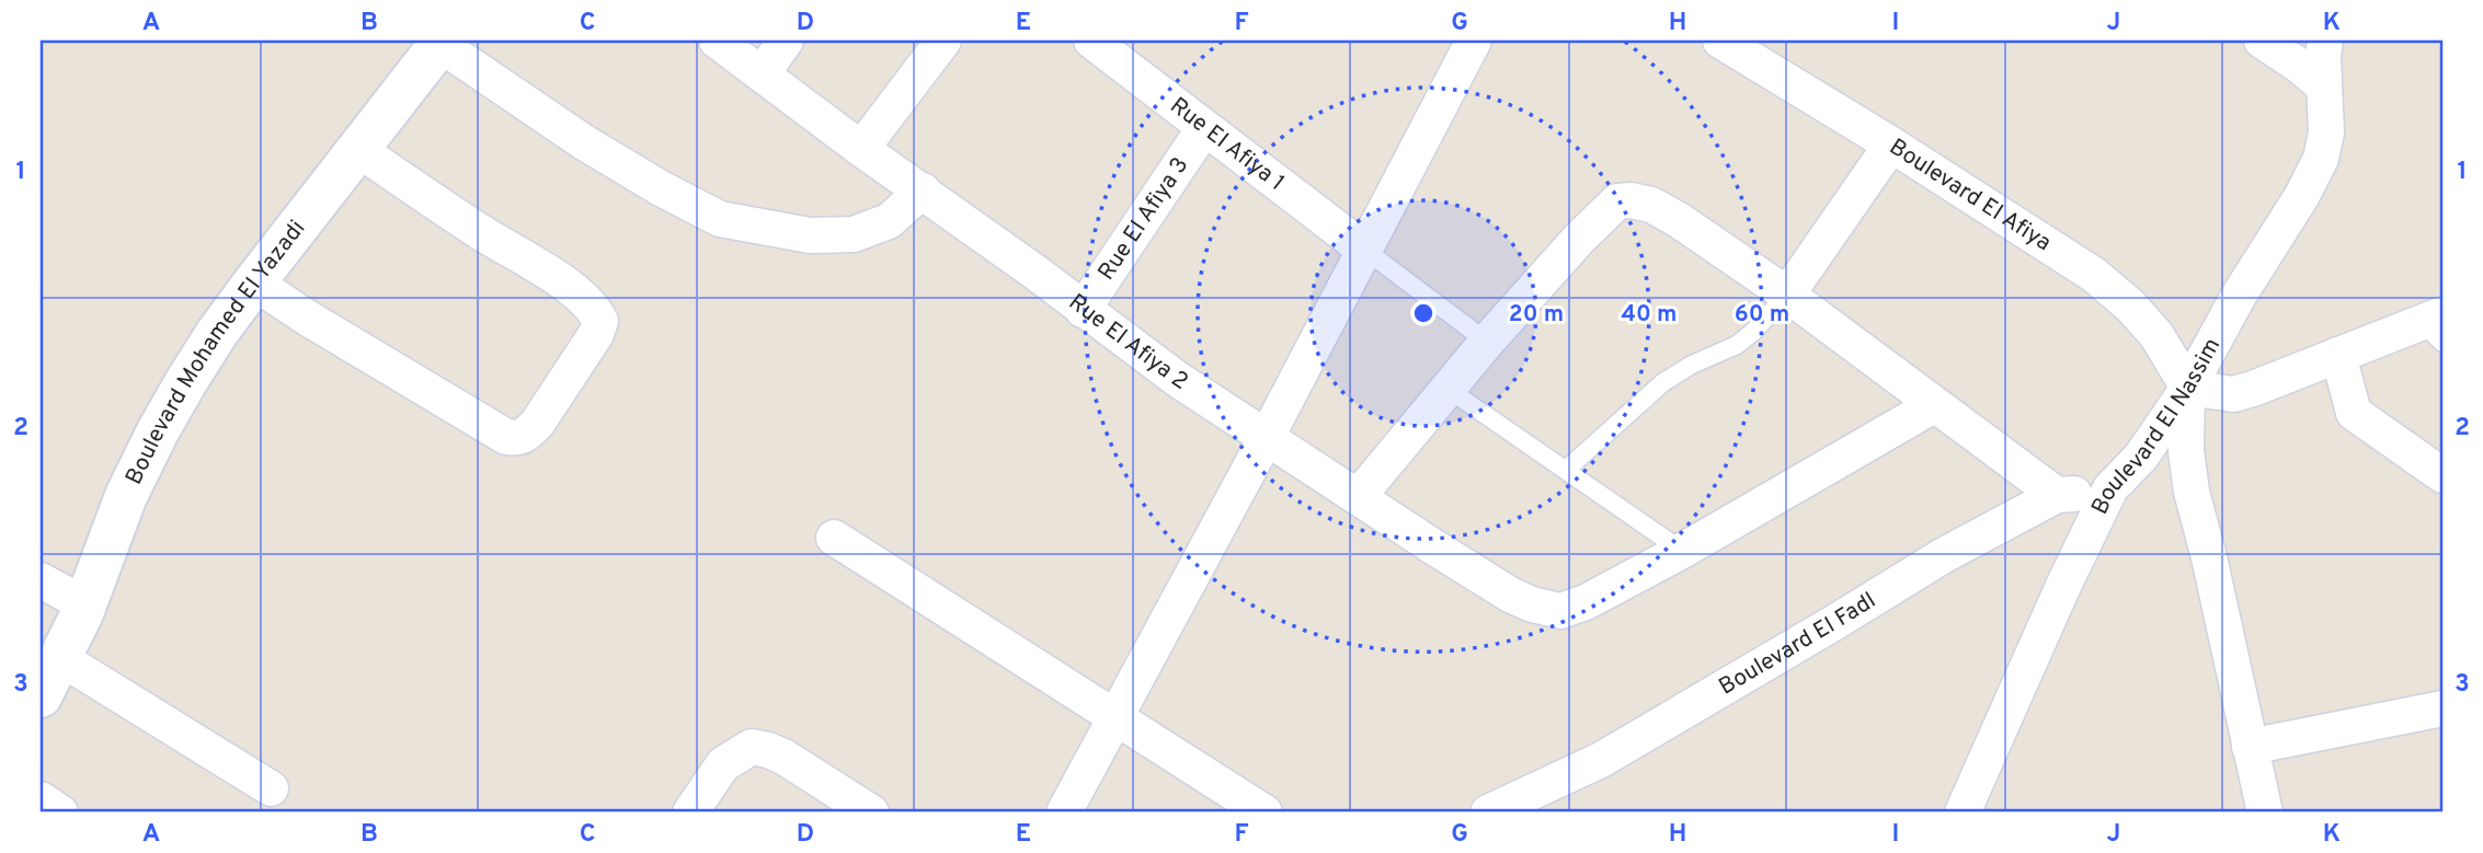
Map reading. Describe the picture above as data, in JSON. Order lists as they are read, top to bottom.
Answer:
{
  "streets": {
    "street": [
      "Rue El Afiya 1",
      "Boulevard El Afiya",
      "Rue El Afiya 3",
      "Rue El Afiya 2",
      "Boulevard Mohamed El Yazadi",
      "Boulevard El Nassim",
      "Boulevard El Fadl"
    ]
  },
  "crossings": [
    ["Rue El Afiya 1", "Rue El Afiya 3"],
    ["Boulevard El Afiya", "Boulevard El Nassim"],
    ["Rue El Afiya 3", "Rue El Afiya 2"],
    ["Boulevard El Nassim", "Boulevard El Fadl"]
  ],
  "grid": {
    "columns": [
      "A",
      "B",
      "C",
      "D",
      "E",
      "F",
      "G",
      "H",
      "I",
      "J",
      "K"
    ],
    "rows": ["1", "2", "3"]
  },
  "rings": ["20 m", "40 m", "60 m"]
}
